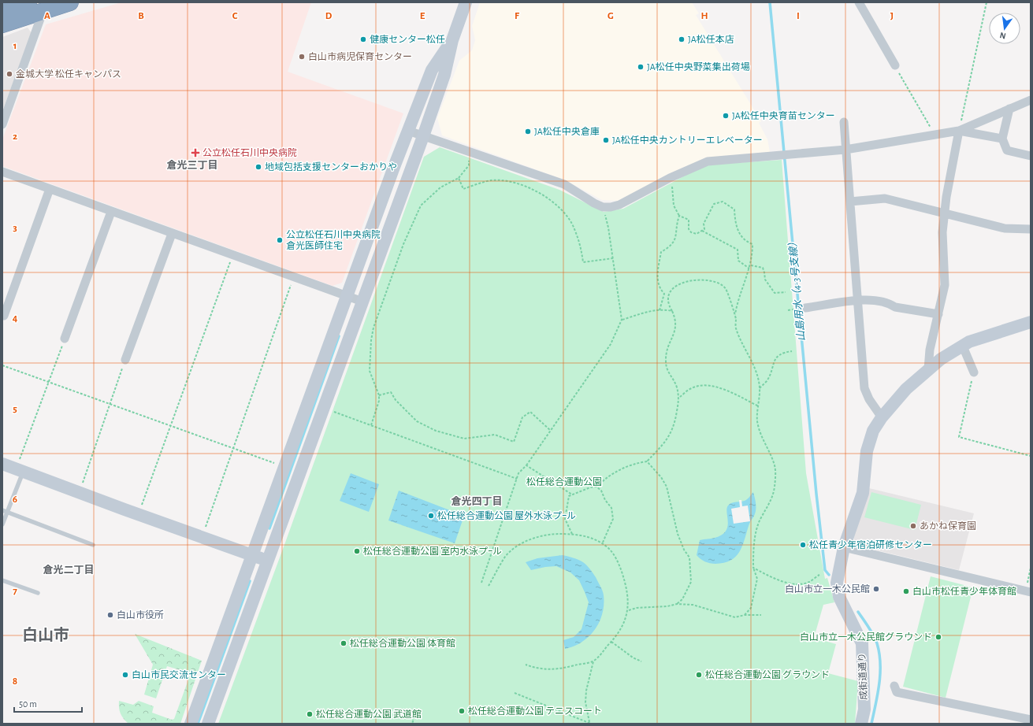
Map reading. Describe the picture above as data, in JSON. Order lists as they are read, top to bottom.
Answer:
{
  "streets": {
    "street": ["成街道通り"]
  },
  "districts": [
    "倉光三丁目",
    "倉光四丁目",
    "倉光二丁目",
    "白山市"
  ],
  "water": ["山島用水（4-3号支線）"],
  "parks": ["松任総合運動公園"],
  "places": {
    "other": [
      "健康センター松任",
      "JA松任本店",
      "白山市病児保育センター",
      "JA松任中央野菜集出荷場",
      "金城大学 松任キャンパス",
      "JA松任中央育苗センター",
      "JA松任中央倉庫",
      "JA松任中央カントリーエレベーター",
      "地域包括支援センターおかりや",
      "公立松任石川中央病院 倉光医師住宅",
      "松任総合運動公園 屋外水泳プｰル",
      "あかね保育園",
      "松任青少年宿泊研修センター",
      "松任総合運動公園 室内水泳プｰル",
      "白山市立一木公民館",
      "白山市松任青少年体育館",
      "白山市役所",
      "白山市立一木公民館グラウンド",
      "松任総合運動公園 体育館",
      "白山市民交流センター",
      "松任総合運動公園 グラウンド",
      "松任総合運動公園 テニスコート",
      "松任総合運動公園 武道館"
    ],
    "health": ["公立松任石川中央病院"]
  },
  "scale_bar": "50 m",
  "north": "bottom",
  "grid": {
    "columns": [
      "A",
      "B",
      "C",
      "D",
      "E",
      "F",
      "G",
      "H",
      "I",
      "J"
    ],
    "rows": [
      "1",
      "2",
      "3",
      "4",
      "5",
      "6",
      "7",
      "8"
    ]
  }
}
